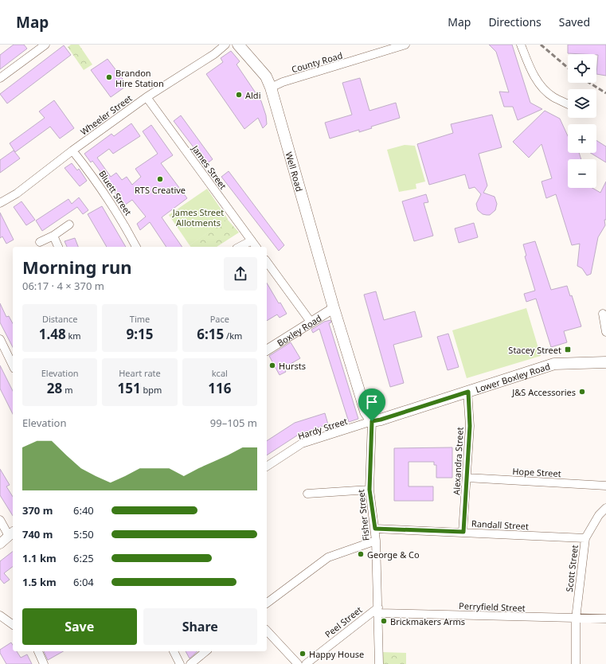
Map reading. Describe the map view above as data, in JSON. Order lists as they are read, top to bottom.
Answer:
{
  "streets": {
    "main road": ["Well Road", "Lower Boxley Road"],
    "street": [
      "County Road",
      "Wheeler Street",
      "James Street",
      "Bluett Street",
      "Boxley Road",
      "Hardy Street",
      "Alexandra Street",
      "Hope Street",
      "Fisher Street",
      "Randall Street",
      "Scott Street",
      "Perryfield Street",
      "Peel Street"
    ]
  },
  "crossings": [
    ["County Road", "Well Road"],
    ["Wheeler Street", "James Street"],
    ["Wheeler Street", "Bluett Street"],
    ["Well Road", "Boxley Road"],
    ["Lower Boxley Road", "Hardy Street"],
    ["Lower Boxley Road", "Alexandra Street"],
    ["Lower Boxley Road", "Fisher Street"],
    ["Hardy Street", "Fisher Street"],
    ["Alexandra Street", "Hope Street"],
    ["Alexandra Street", "Randall Street"],
    ["Fisher Street", "Randall Street"],
    ["Fisher Street", "Perryfield Street"],
    ["Fisher Street", "Peel Street"],
    ["Randall Street", "Scott Street"],
    ["Scott Street", "Perryfield Street"],
    ["Perryfield Street", "Peel Street"]
  ],
  "parks": ["James Street Allotments"],
  "places": {
    "other": [
      "Brandon Hire Station",
      "Aldi",
      "RTS Creative",
      "Hursts",
      "J&S Accessories",
      "George & Co",
      "Brickmakers Arms",
      "Happy House"
    ],
    "transit": ["Stacey Street"]
  },
  "page": {
    "header": "Map",
    "nav": ["Map", "Directions", "Saved"],
    "map_buttons": ["+", "−"],
    "heading": ["Morning run", "06:17 · 4 × 370 m"],
    "stats": [
      ["Distance", "1.48 km"],
      ["Time", "9:15"],
      ["Pace", "6:15 /km"],
      ["Elevation", "28 m"],
      ["Heart rate", "151 bpm"],
      ["kcal", "116"]
    ],
    "chart": ["Elevation", "99–105 m"],
    "list": [
      {
        "name": "370 m",
        "note": "6:40"
      },
      {
        "name": "740 m",
        "note": "5:50"
      },
      {
        "name": "1.1 km",
        "note": "6:25"
      },
      {
        "name": "1.5 km",
        "note": "6:04"
      }
    ],
    "buttons": ["Save", "Share"]
  }
}
